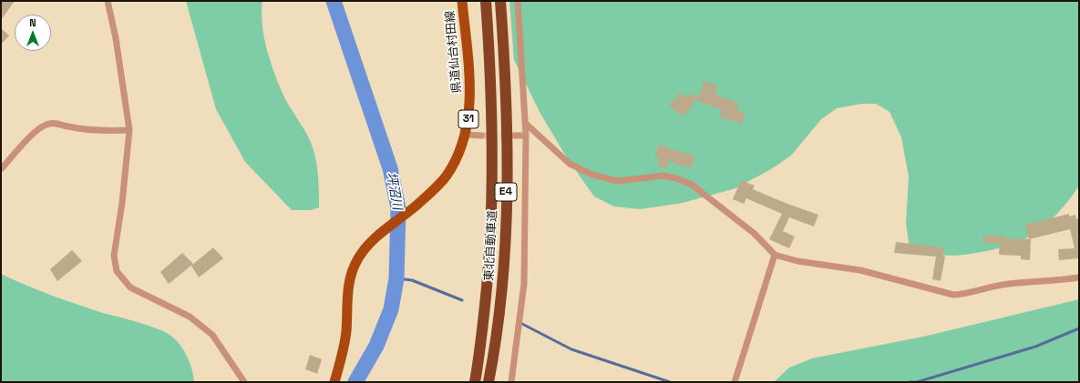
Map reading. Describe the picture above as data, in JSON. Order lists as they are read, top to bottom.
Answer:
{
  "streets": {
    "highway": ["E4", "東北自動車道"],
    "main road": ["県道仙台村田線", "31"]
  },
  "water": ["坪沼川"],
  "north": "top"
}
